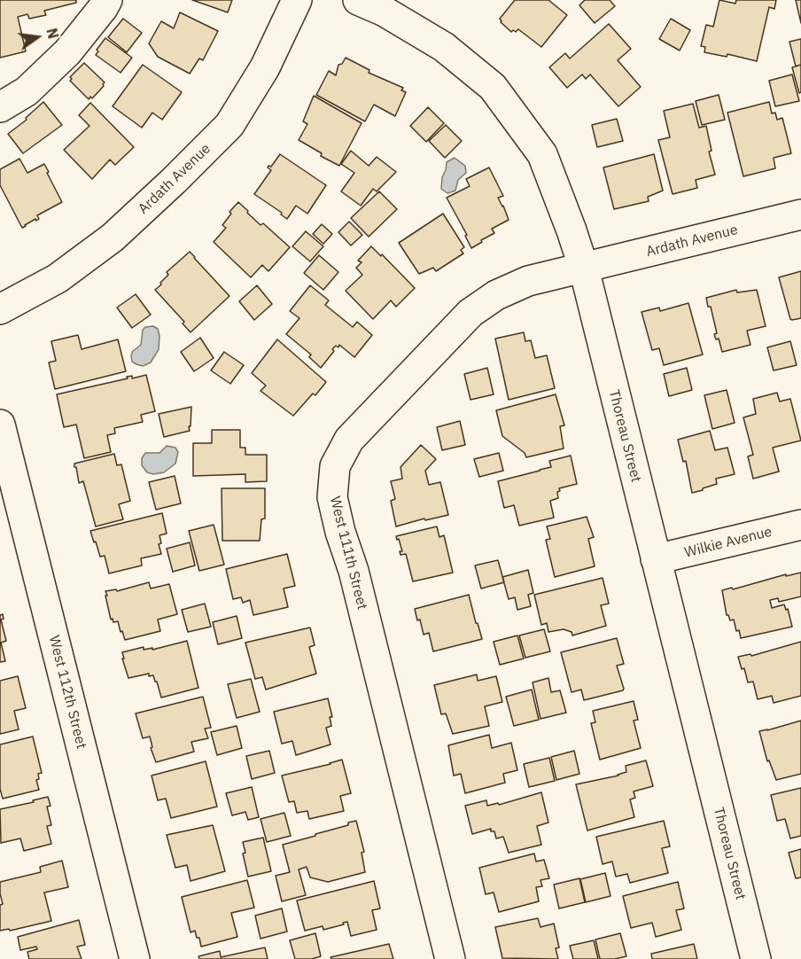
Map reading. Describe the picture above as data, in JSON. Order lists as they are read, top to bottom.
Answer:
{
  "streets": {
    "street": [
      "Ardath Avenue",
      "Thoreau Street",
      "Wilkie Avenue",
      "West 111th Street",
      "West 112th Street"
    ]
  },
  "crossings": [
    ["Ardath Avenue", "Thoreau Street"],
    ["Ardath Avenue", "West 111th Street"],
    ["Thoreau Street", "Wilkie Avenue"],
    ["Thoreau Street", "West 111th Street"]
  ],
  "north": "right"
}
